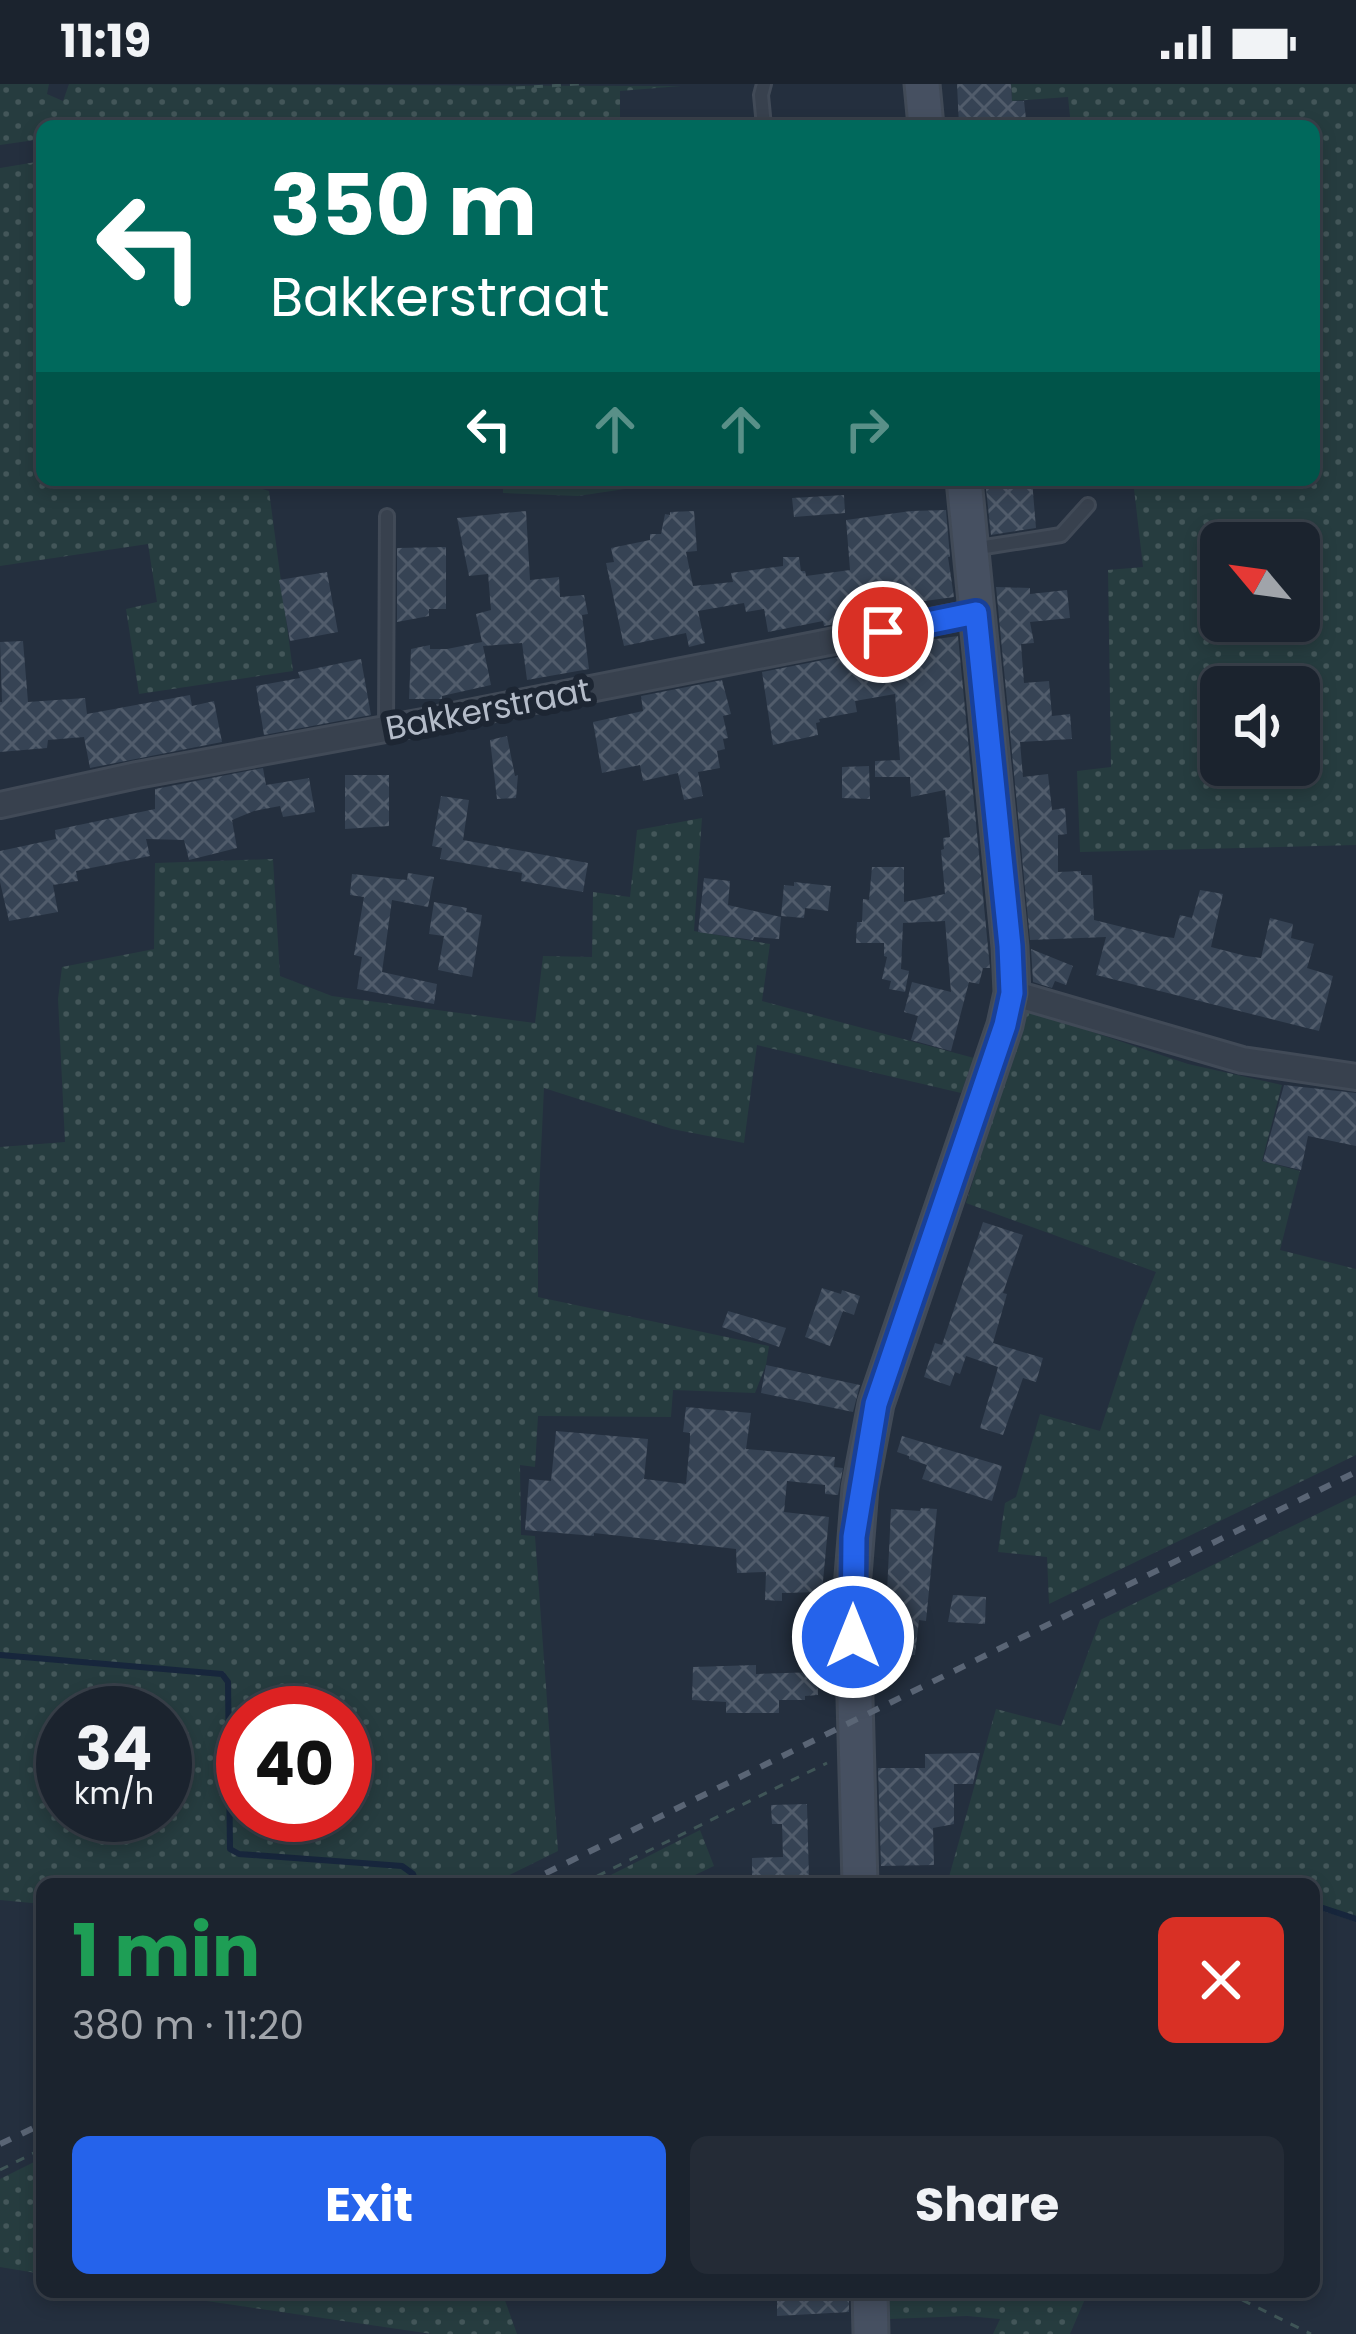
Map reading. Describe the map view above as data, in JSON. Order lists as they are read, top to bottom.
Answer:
{
  "streets": {
    "street": ["Bakkerstraat"]
  },
  "north": "top left",
  "page": {
    "status": "11:19",
    "turn": ["350 m", "Bakkerstraat"],
    "speed": "34 km/h",
    "limit": "40",
    "heading": ["1 min", "380 m · 11:20"],
    "buttons": ["Exit", "Share"]
  }
}
